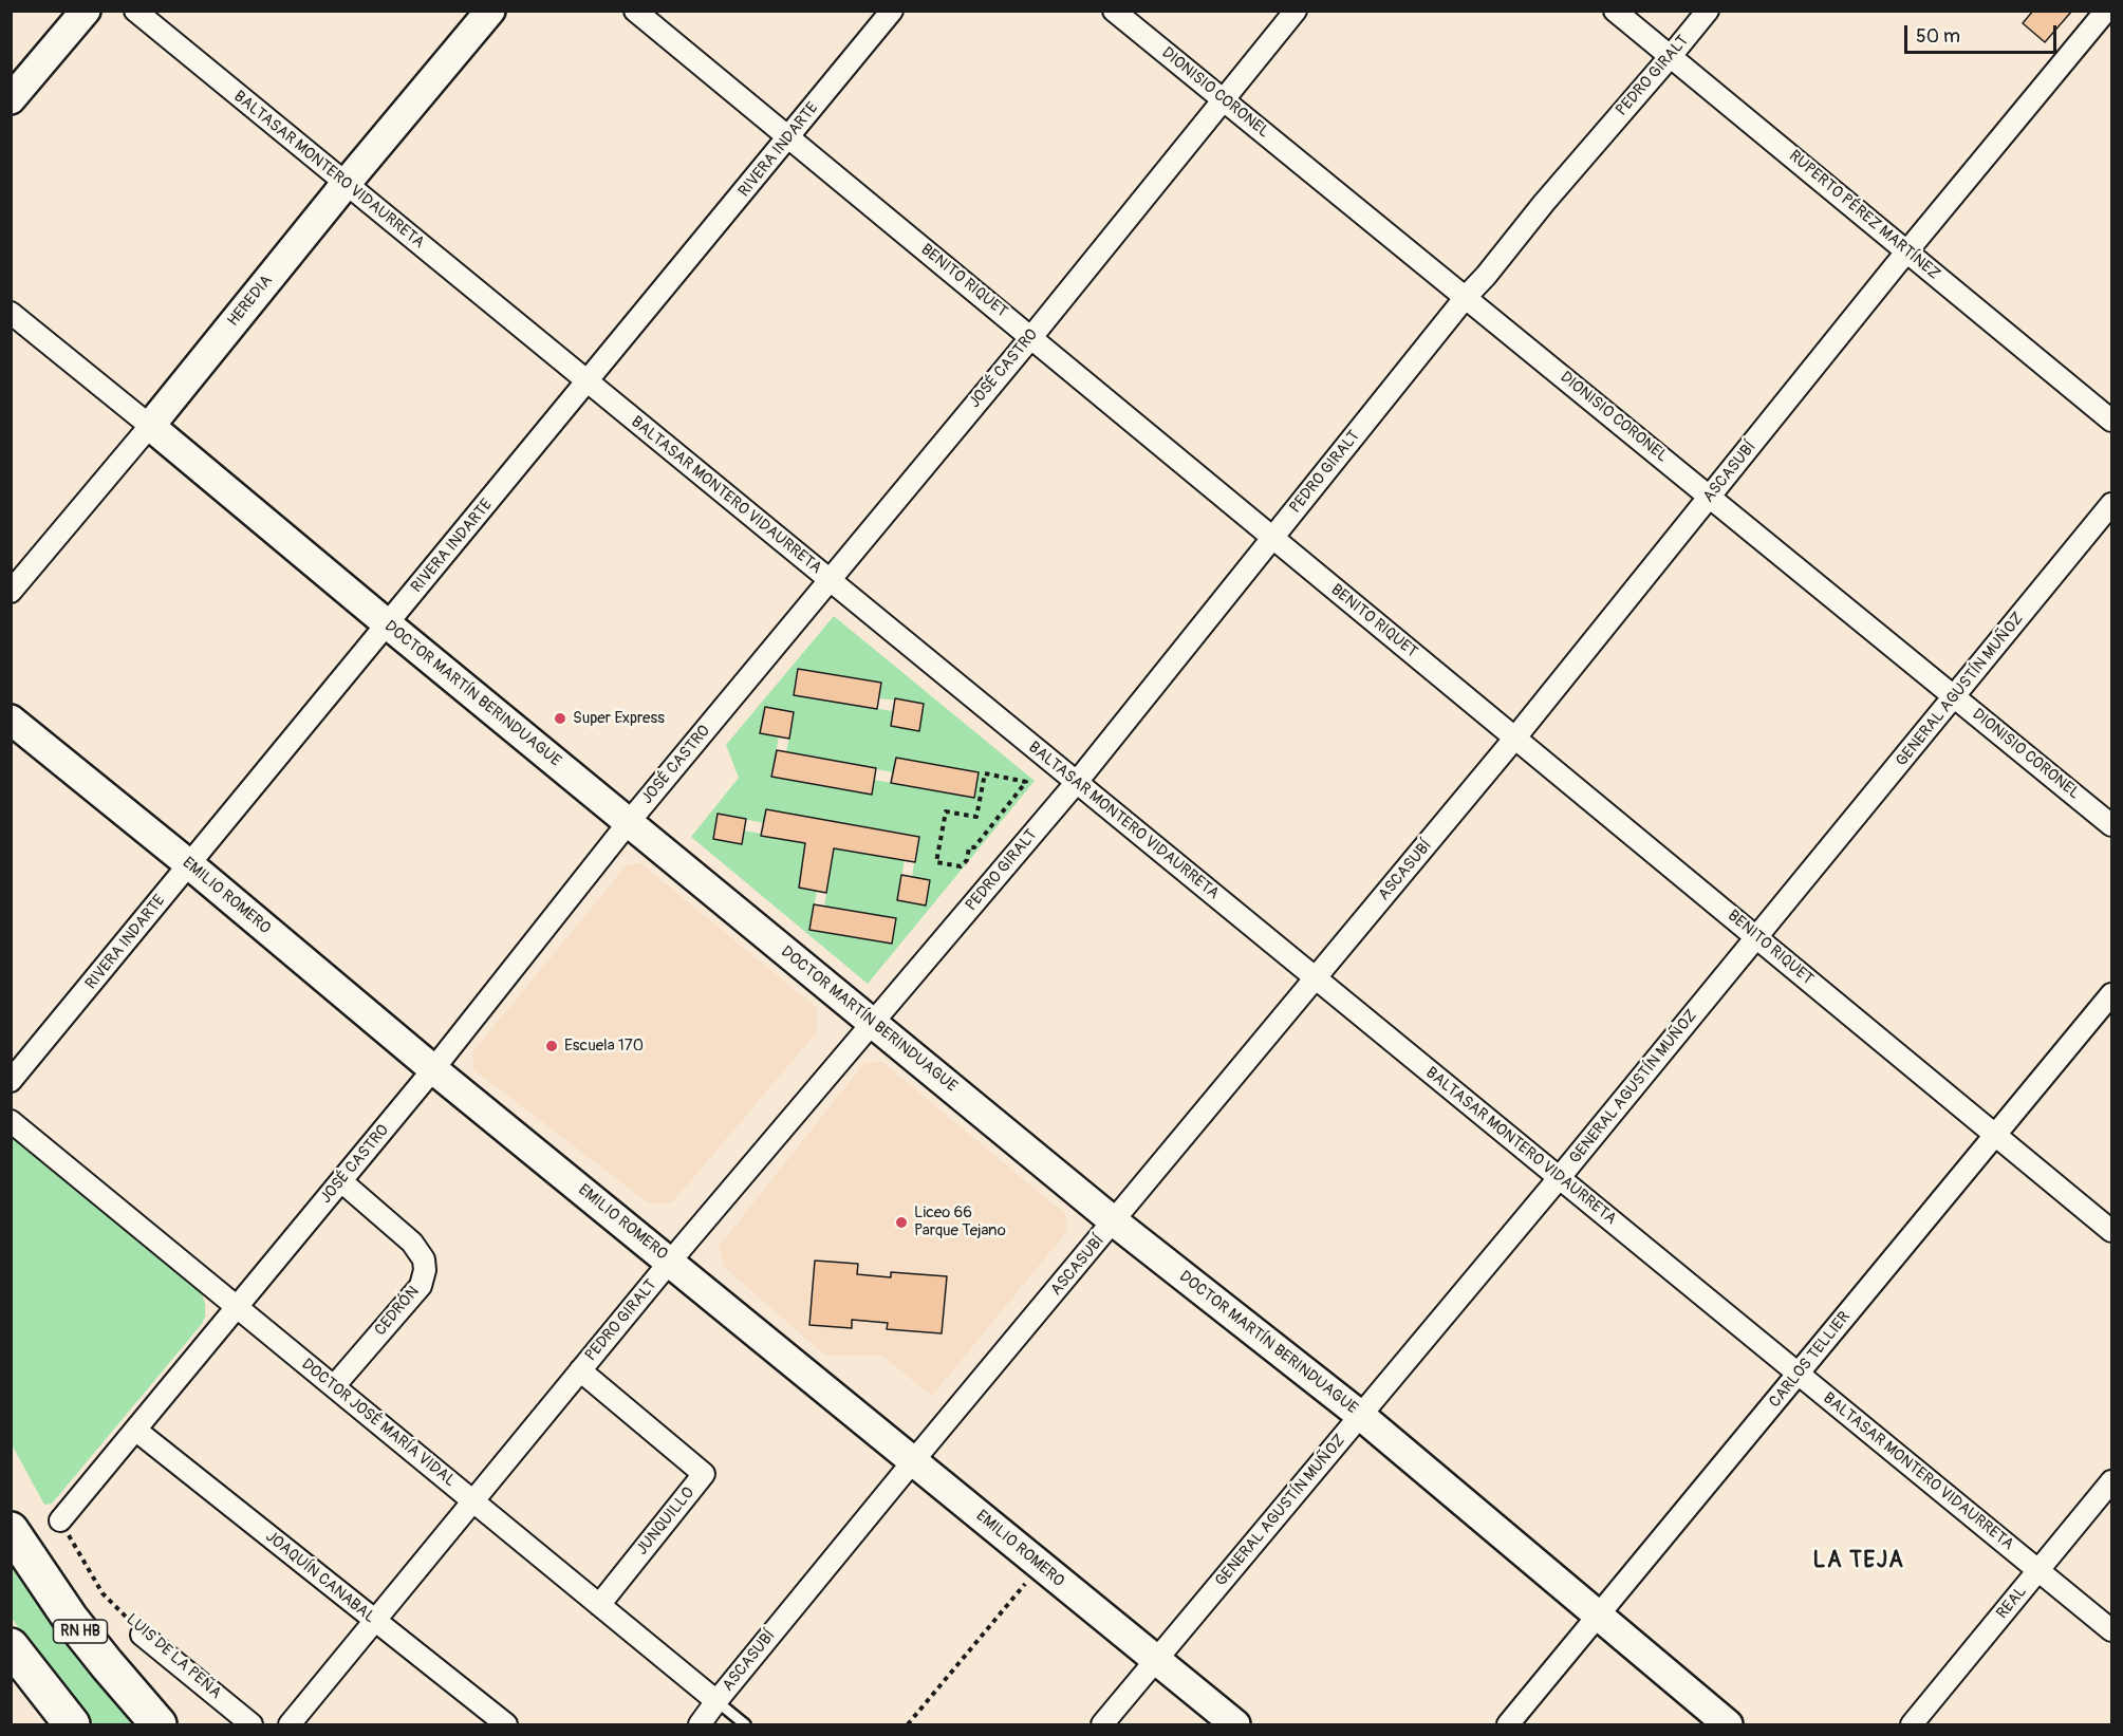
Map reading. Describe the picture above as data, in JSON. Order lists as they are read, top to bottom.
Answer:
{
  "streets": {
    "highway": ["RN HB"],
    "street": [
      "PEDRO GIRALT",
      "DIONISIO CORONEL",
      "RIVERA INDARTE",
      "BALTASAR MONTERO VIDAURRETA",
      "RUPERTO PÉREZ MARTÍNEZ",
      "BENITO RIQUET",
      "HEREDIA",
      "JOSÉ CASTRO",
      "ASCASUBÍ",
      "GENERAL AGUSTÍN MUÑOZ",
      "DOCTOR MARTÍN BERINDUAGUE",
      "EMILIO ROMERO",
      "CEDRÓN",
      "CARLOS TELLIER",
      "DOCTOR JOSÉ MARÍA VIDAL",
      "JUNQUILLO",
      "JOAQUÍN CANABAL",
      "REAL",
      "LUIS DE LA PEÑA"
    ]
  },
  "crossings": [
    ["PEDRO GIRALT", "DIONISIO CORONEL"],
    ["PEDRO GIRALT", "BALTASAR MONTERO VIDAURRETA"],
    ["PEDRO GIRALT", "RUPERTO PÉREZ MARTÍNEZ"],
    ["PEDRO GIRALT", "BENITO RIQUET"],
    ["PEDRO GIRALT", "DOCTOR MARTÍN BERINDUAGUE"],
    ["PEDRO GIRALT", "EMILIO ROMERO"],
    ["PEDRO GIRALT", "DOCTOR JOSÉ MARÍA VIDAL"],
    ["PEDRO GIRALT", "JUNQUILLO"],
    ["PEDRO GIRALT", "JOAQUÍN CANABAL"],
    ["DIONISIO CORONEL", "JOSÉ CASTRO"],
    ["DIONISIO CORONEL", "ASCASUBÍ"],
    ["DIONISIO CORONEL", "GENERAL AGUSTÍN MUÑOZ"],
    ["RIVERA INDARTE", "BALTASAR MONTERO VIDAURRETA"],
    ["RIVERA INDARTE", "BENITO RIQUET"],
    ["RIVERA INDARTE", "DOCTOR MARTÍN BERINDUAGUE"],
    ["RIVERA INDARTE", "EMILIO ROMERO"],
    ["BALTASAR MONTERO VIDAURRETA", "HEREDIA"],
    ["BALTASAR MONTERO VIDAURRETA", "JOSÉ CASTRO"],
    ["BALTASAR MONTERO VIDAURRETA", "ASCASUBÍ"],
    ["BALTASAR MONTERO VIDAURRETA", "GENERAL AGUSTÍN MUÑOZ"],
    ["BALTASAR MONTERO VIDAURRETA", "CARLOS TELLIER"],
    ["BALTASAR MONTERO VIDAURRETA", "REAL"],
    ["RUPERTO PÉREZ MARTÍNEZ", "ASCASUBÍ"],
    ["BENITO RIQUET", "JOSÉ CASTRO"],
    ["BENITO RIQUET", "ASCASUBÍ"],
    ["BENITO RIQUET", "GENERAL AGUSTÍN MUÑOZ"],
    ["BENITO RIQUET", "CARLOS TELLIER"],
    ["HEREDIA", "DOCTOR MARTÍN BERINDUAGUE"],
    ["JOSÉ CASTRO", "DOCTOR MARTÍN BERINDUAGUE"],
    ["JOSÉ CASTRO", "EMILIO ROMERO"],
    ["JOSÉ CASTRO", "CEDRÓN"],
    ["JOSÉ CASTRO", "DOCTOR JOSÉ MARÍA VIDAL"],
    ["JOSÉ CASTRO", "JOAQUÍN CANABAL"],
    ["JOSÉ CASTRO", "LUIS DE LA PEÑA"],
    ["ASCASUBÍ", "DOCTOR MARTÍN BERINDUAGUE"],
    ["ASCASUBÍ", "EMILIO ROMERO"],
    ["ASCASUBÍ", "DOCTOR JOSÉ MARÍA VIDAL"],
    ["GENERAL AGUSTÍN MUÑOZ", "DOCTOR MARTÍN BERINDUAGUE"],
    ["GENERAL AGUSTÍN MUÑOZ", "EMILIO ROMERO"],
    ["DOCTOR MARTÍN BERINDUAGUE", "CARLOS TELLIER"],
    ["CEDRÓN", "DOCTOR JOSÉ MARÍA VIDAL"],
    ["DOCTOR JOSÉ MARÍA VIDAL", "JUNQUILLO"]
  ],
  "districts": ["LA TEJA"],
  "places": ["Super Express", "Escuela 170", "Liceo 66 Parque Tejano"],
  "scale_bar": "50 m"
}
